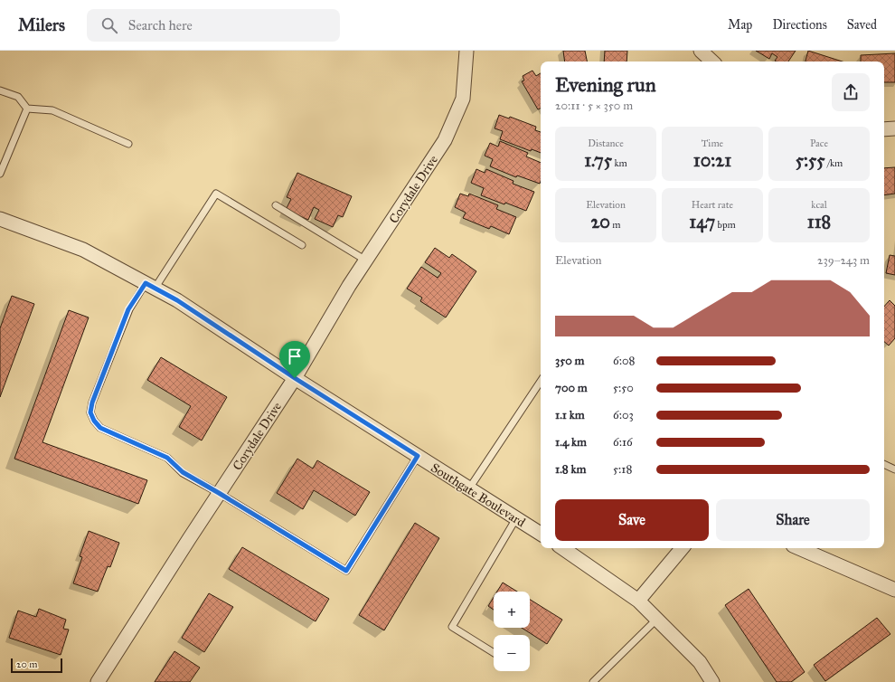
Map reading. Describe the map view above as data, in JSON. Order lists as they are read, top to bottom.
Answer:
{
  "streets": {
    "street": ["Corydale Drive", "Southgate Boulevard"]
  },
  "crossings": [
    ["Corydale Drive", "Southgate Boulevard"]
  ],
  "scale_bar": "20 m",
  "page": {
    "header": "Milers",
    "search": "Search here",
    "nav": ["Map", "Directions", "Saved"],
    "heading": ["Evening run", "20:11 · 5 × 350 m"],
    "stats": [
      ["Distance", "1.75 km"],
      ["Time", "10:21"],
      ["Pace", "5:55 /km"],
      ["Elevation", "20 m"],
      ["Heart rate", "147 bpm"],
      ["kcal", "118"]
    ],
    "chart": ["Elevation", "239–243 m"],
    "list": [
      {
        "name": "350 m",
        "note": "6:08"
      },
      {
        "name": "700 m",
        "note": "5:50"
      },
      {
        "name": "1.1 km",
        "note": "6:03"
      },
      {
        "name": "1.4 km",
        "note": "6:16"
      },
      {
        "name": "1.8 km",
        "note": "5:18"
      }
    ],
    "buttons": ["Save", "Share"],
    "map_buttons": ["+", "−"],
    "scale": "20 m"
  }
}
